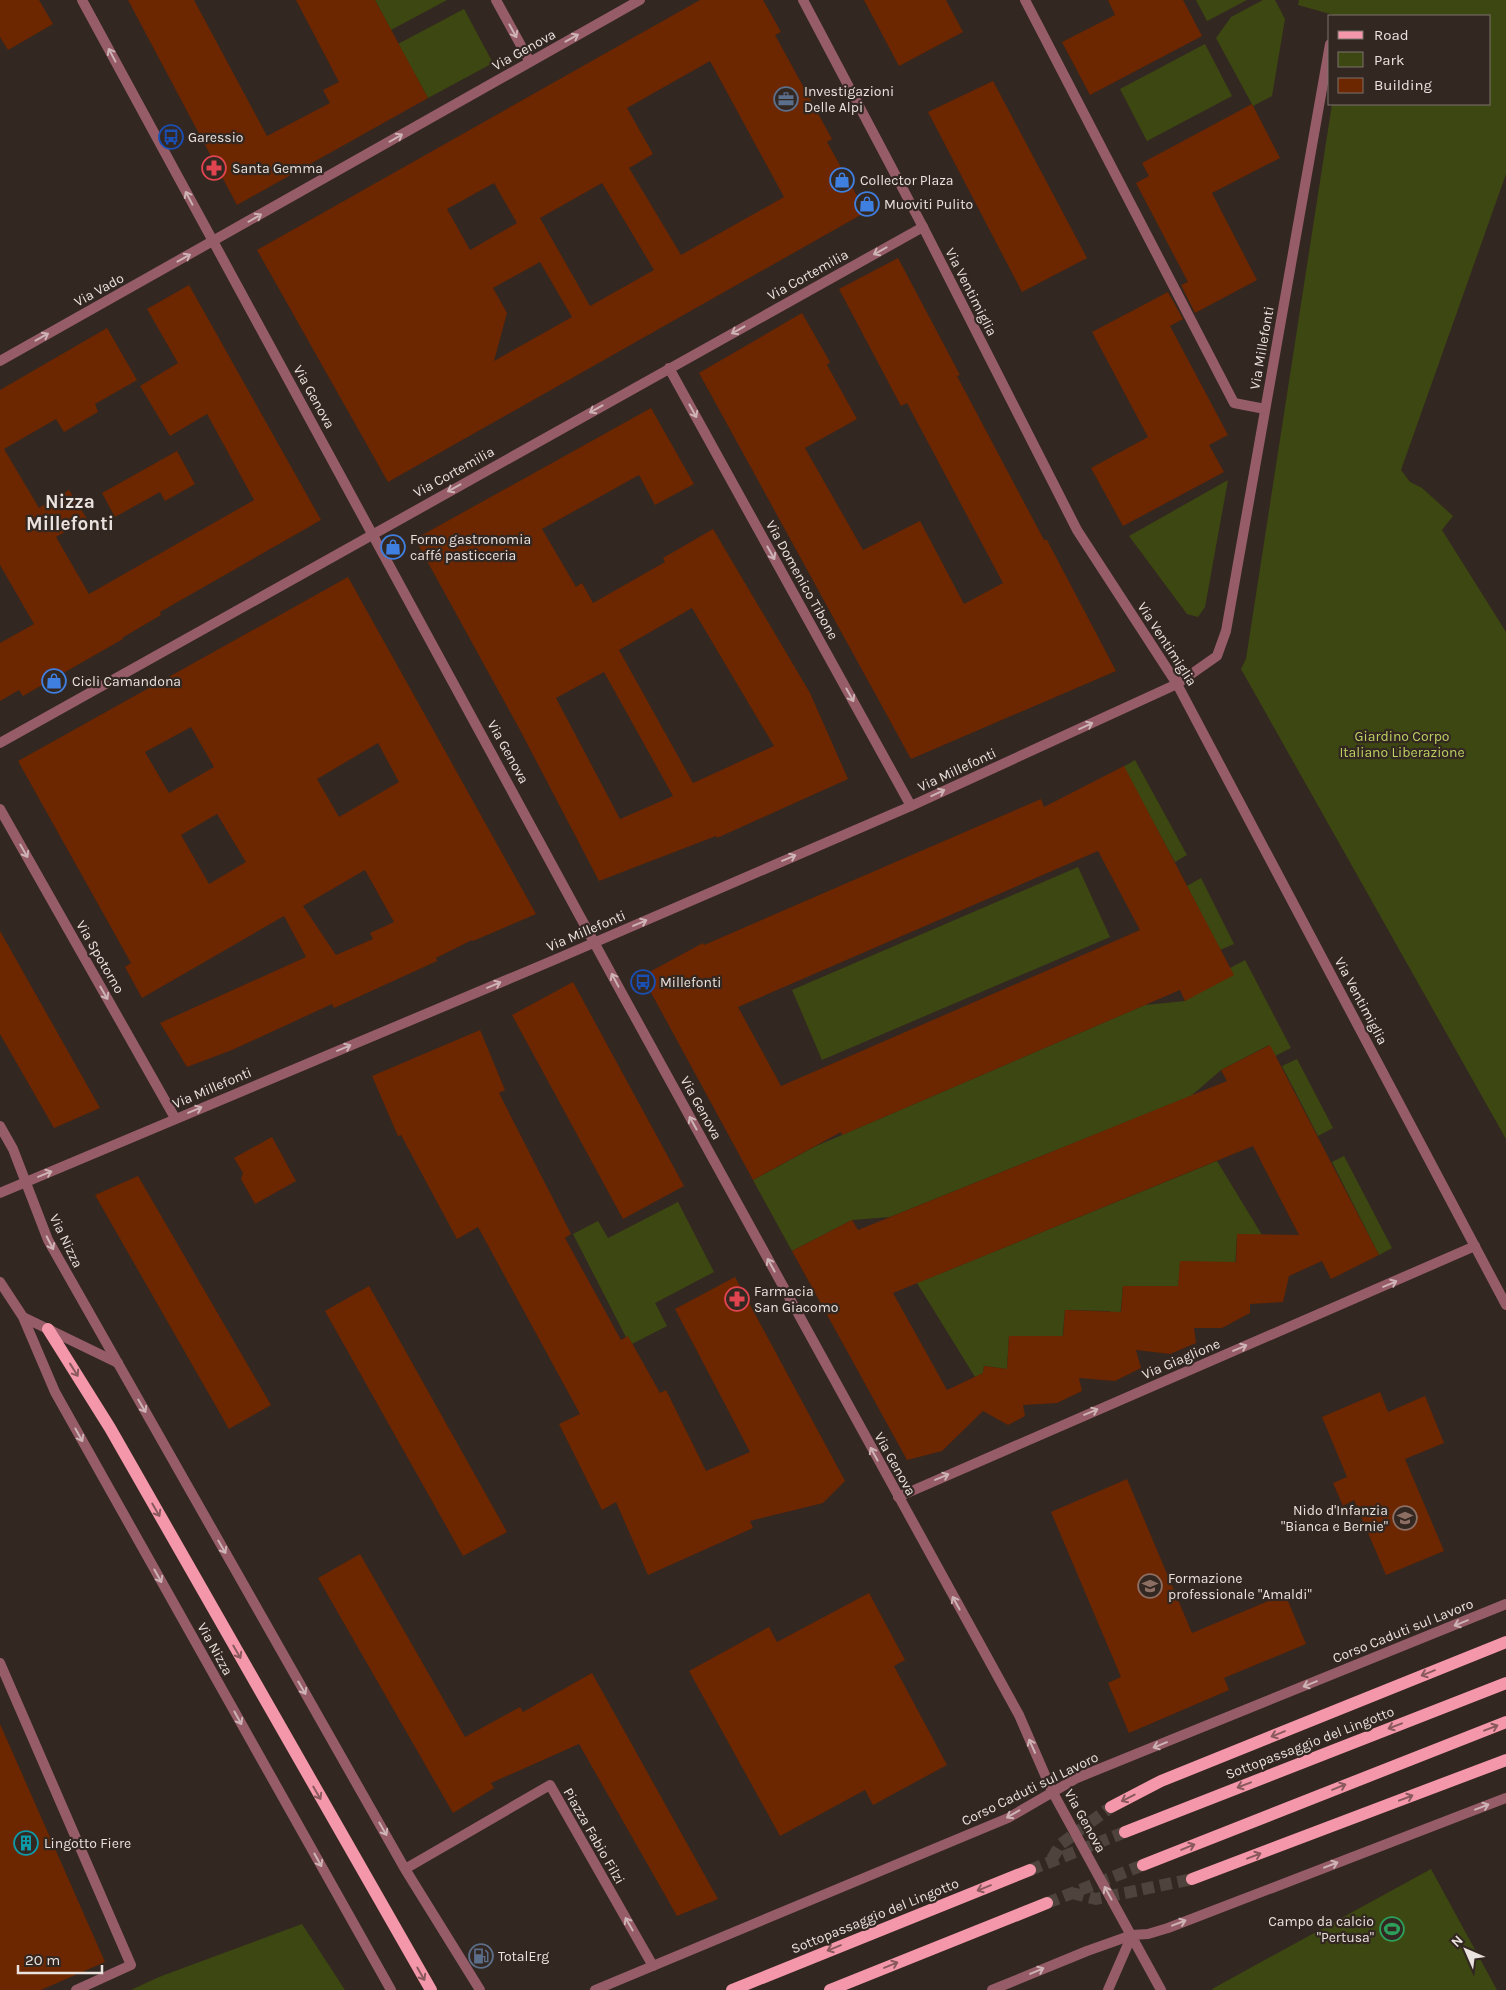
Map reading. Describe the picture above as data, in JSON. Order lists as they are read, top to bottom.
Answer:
{
  "streets": {
    "main road": ["Sottopassaggio del Lingotto"],
    "street": [
      "Via Genova",
      "Via Cortemilia",
      "Via Vado",
      "Via Ventimiglia",
      "Via Millefonti",
      "Via Domenico Tibone",
      "Via Spotorno",
      "Via Nizza",
      "Via Giaglione",
      "Corso Caduti sul Lavoro",
      "Piazza Fabio Filzi"
    ]
  },
  "crossings": [
    ["Via Genova", "Via Cortemilia"],
    ["Via Genova", "Via Vado"],
    ["Via Genova", "Via Millefonti"],
    ["Via Genova", "Via Giaglione"],
    ["Via Genova", "Corso Caduti sul Lavoro"],
    ["Via Cortemilia", "Via Ventimiglia"],
    ["Via Cortemilia", "Via Domenico Tibone"],
    ["Via Ventimiglia", "Via Millefonti"],
    ["Via Ventimiglia", "Via Giaglione"],
    ["Via Millefonti", "Via Domenico Tibone"],
    ["Via Millefonti", "Via Spotorno"],
    ["Via Millefonti", "Via Nizza"],
    ["Via Nizza", "Piazza Fabio Filzi"],
    ["Corso Caduti sul Lavoro", "Piazza Fabio Filzi"]
  ],
  "one_way": [
    "Via Cortemilia",
    "Via Vado",
    "Via Millefonti",
    "Via Domenico Tibone",
    "Via Spotorno",
    "Via Nizza",
    "Via Giaglione",
    "Corso Caduti sul Lavoro"
  ],
  "districts": ["Nizza Millefonti"],
  "parks": ["Giardino Corpo Italiano Liberazione"],
  "places": {
    "office": ["Investigazioni Delle Alpi"],
    "bus stop": ["Garessio", "Millefonti"],
    "pharmacy": ["Santa Gemma", "Farmacia San Giacomo"],
    "shop": [
      "Collector Plaza",
      "Muoviti Pulito",
      "Forno gastronomia caffé pasticceria",
      "Cicli Camandona"
    ],
    "school or university": ["Nido d'Infanzia \"Bianca e Bernie\"", "Formazione professionale \"Amaldi\""],
    "building": ["Lingotto Fiere"],
    "sports": ["Campo da calcio \"Pertusa\""],
    "fuel station": ["TotalErg"]
  },
  "legend": ["Road", "Park", "Building"],
  "scale_bar": "20 m",
  "north": "top left"
}
